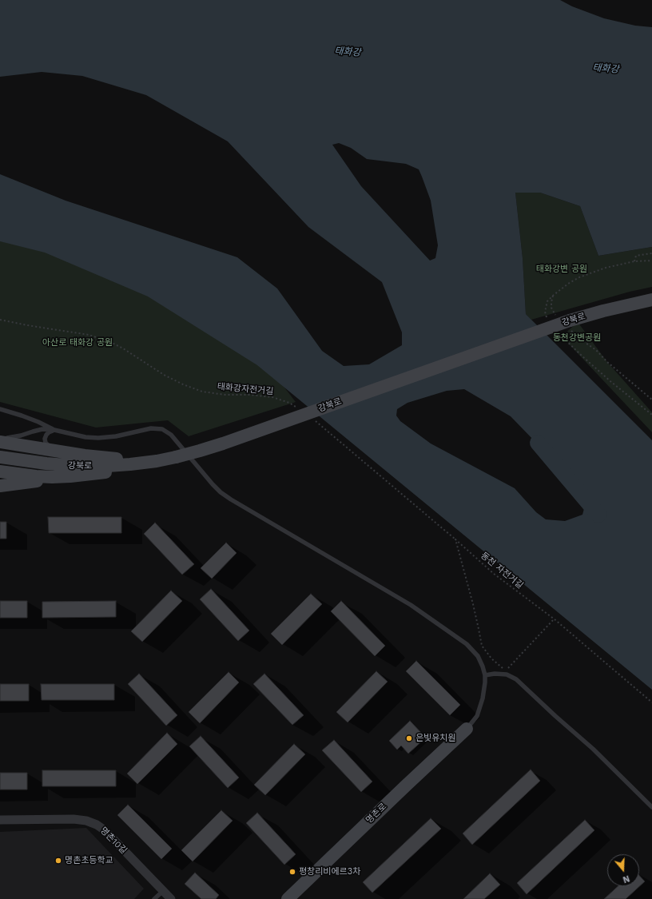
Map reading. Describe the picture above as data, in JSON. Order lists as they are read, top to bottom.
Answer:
{
  "streets": {
    "main road": ["강북로", "명촌로"],
    "street": ["명촌10길"],
    "path": ["태화강자전거길", "동천 자전거길"]
  },
  "water": ["태화강"],
  "parks": ["태화강변 공원", "동천강변공원", "아산로 태화강 공원"],
  "places": ["은빛유치원", "명촌초등학교", "평창리비에르3차"],
  "north": "bottom"
}
